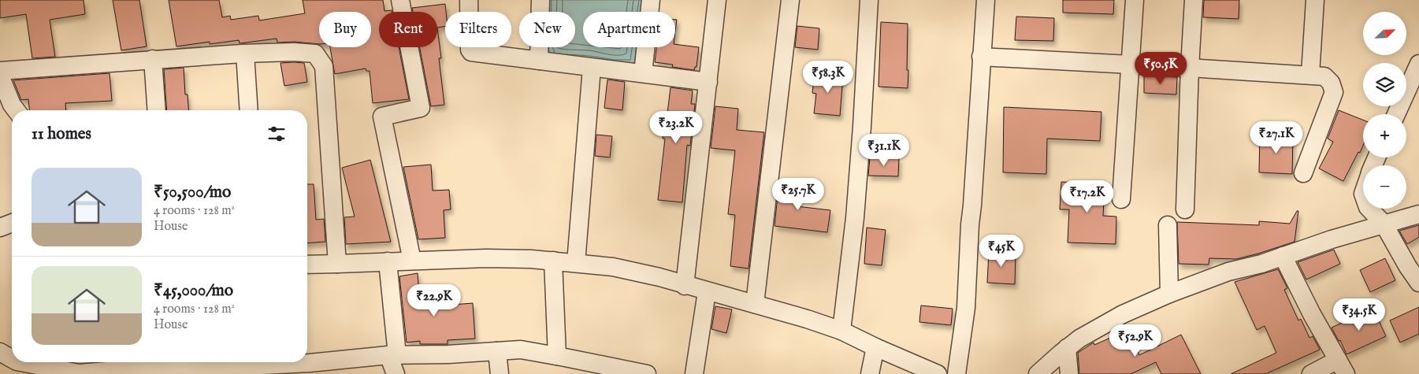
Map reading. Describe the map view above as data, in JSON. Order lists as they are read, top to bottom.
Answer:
{
  "north": "top right",
  "page": {
    "map_buttons": ["+", "−"],
    "chip": [
      "Buy",
      "Rent",
      "Filters",
      "New",
      "Apartment"
    ],
    "price": [
      "₹50.5K",
      "₹58.3K",
      "₹23.2K",
      "₹27.1K",
      "₹31.1K",
      "₹25.7K",
      "₹17.2K",
      "₹45K",
      "₹22.9K",
      "₹34.5K",
      "₹52.9K"
    ],
    "heading": "11 homes",
    "list": [
      {
        "name": "₹50,500/mo",
        "note": "4 rooms · 128 m² · House"
      },
      {
        "name": "₹45,000/mo",
        "note": "4 rooms · 128 m² · House"
      }
    ]
  }
}
